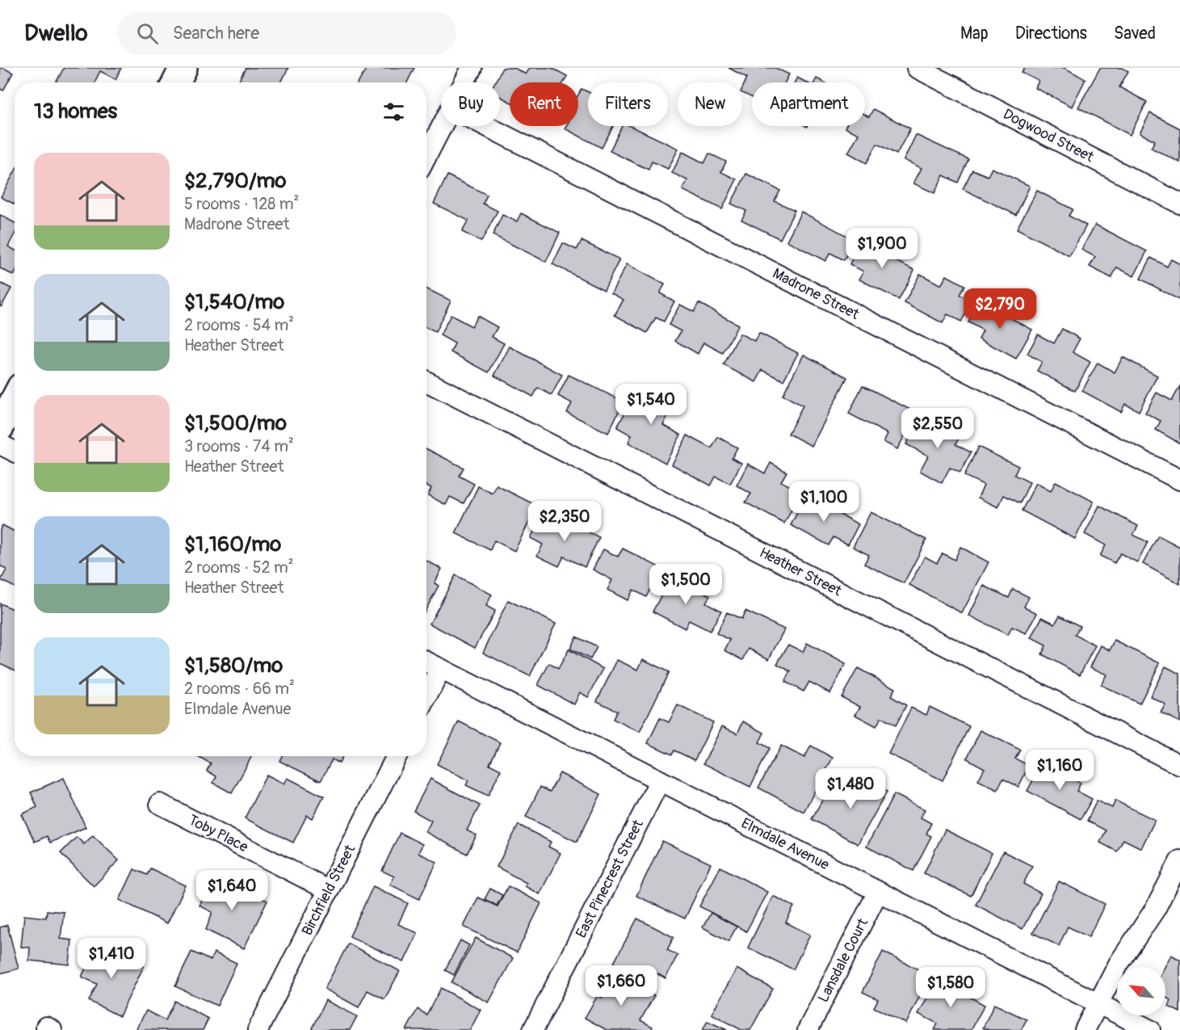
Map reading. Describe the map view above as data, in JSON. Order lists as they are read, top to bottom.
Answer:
{
  "streets": {
    "street": [
      "Dogwood Street",
      "Madrone Street",
      "Heather Street",
      "Toby Place",
      "Elmdale Avenue",
      "East Pinecrest Street",
      "Birchfield Street",
      "Lansdale Court"
    ]
  },
  "crossings": [
    ["Toby Place", "Birchfield Street"],
    ["Elmdale Avenue", "East Pinecrest Street"],
    ["Elmdale Avenue", "Lansdale Court"]
  ],
  "north": "top left",
  "page": {
    "header": "Dwello",
    "search": "Search here",
    "nav": ["Map", "Directions", "Saved"],
    "chip": [
      "Buy",
      "Rent",
      "Filters",
      "New",
      "Apartment"
    ],
    "heading": "13 homes",
    "list": [
      {
        "name": "$2,790/mo",
        "note": "5 rooms · 128 m² · Madrone Street"
      },
      {
        "name": "$1,540/mo",
        "note": "2 rooms · 54 m² · Heather Street"
      },
      {
        "name": "$1,500/mo",
        "note": "3 rooms · 74 m² · Heather Street"
      },
      {
        "name": "$1,160/mo",
        "note": "2 rooms · 52 m² · Heather Street"
      },
      {
        "name": "$1,580/mo",
        "note": "2 rooms · 66 m² · Elmdale Avenue"
      }
    ],
    "price": [
      "$1,900",
      "$2,790",
      "$1,540",
      "$2,550",
      "$1,100",
      "$2,350",
      "$1,500",
      "$1,160",
      "$1,480",
      "$1,640",
      "$1,410",
      "$1,660",
      "$1,580"
    ]
  }
}
